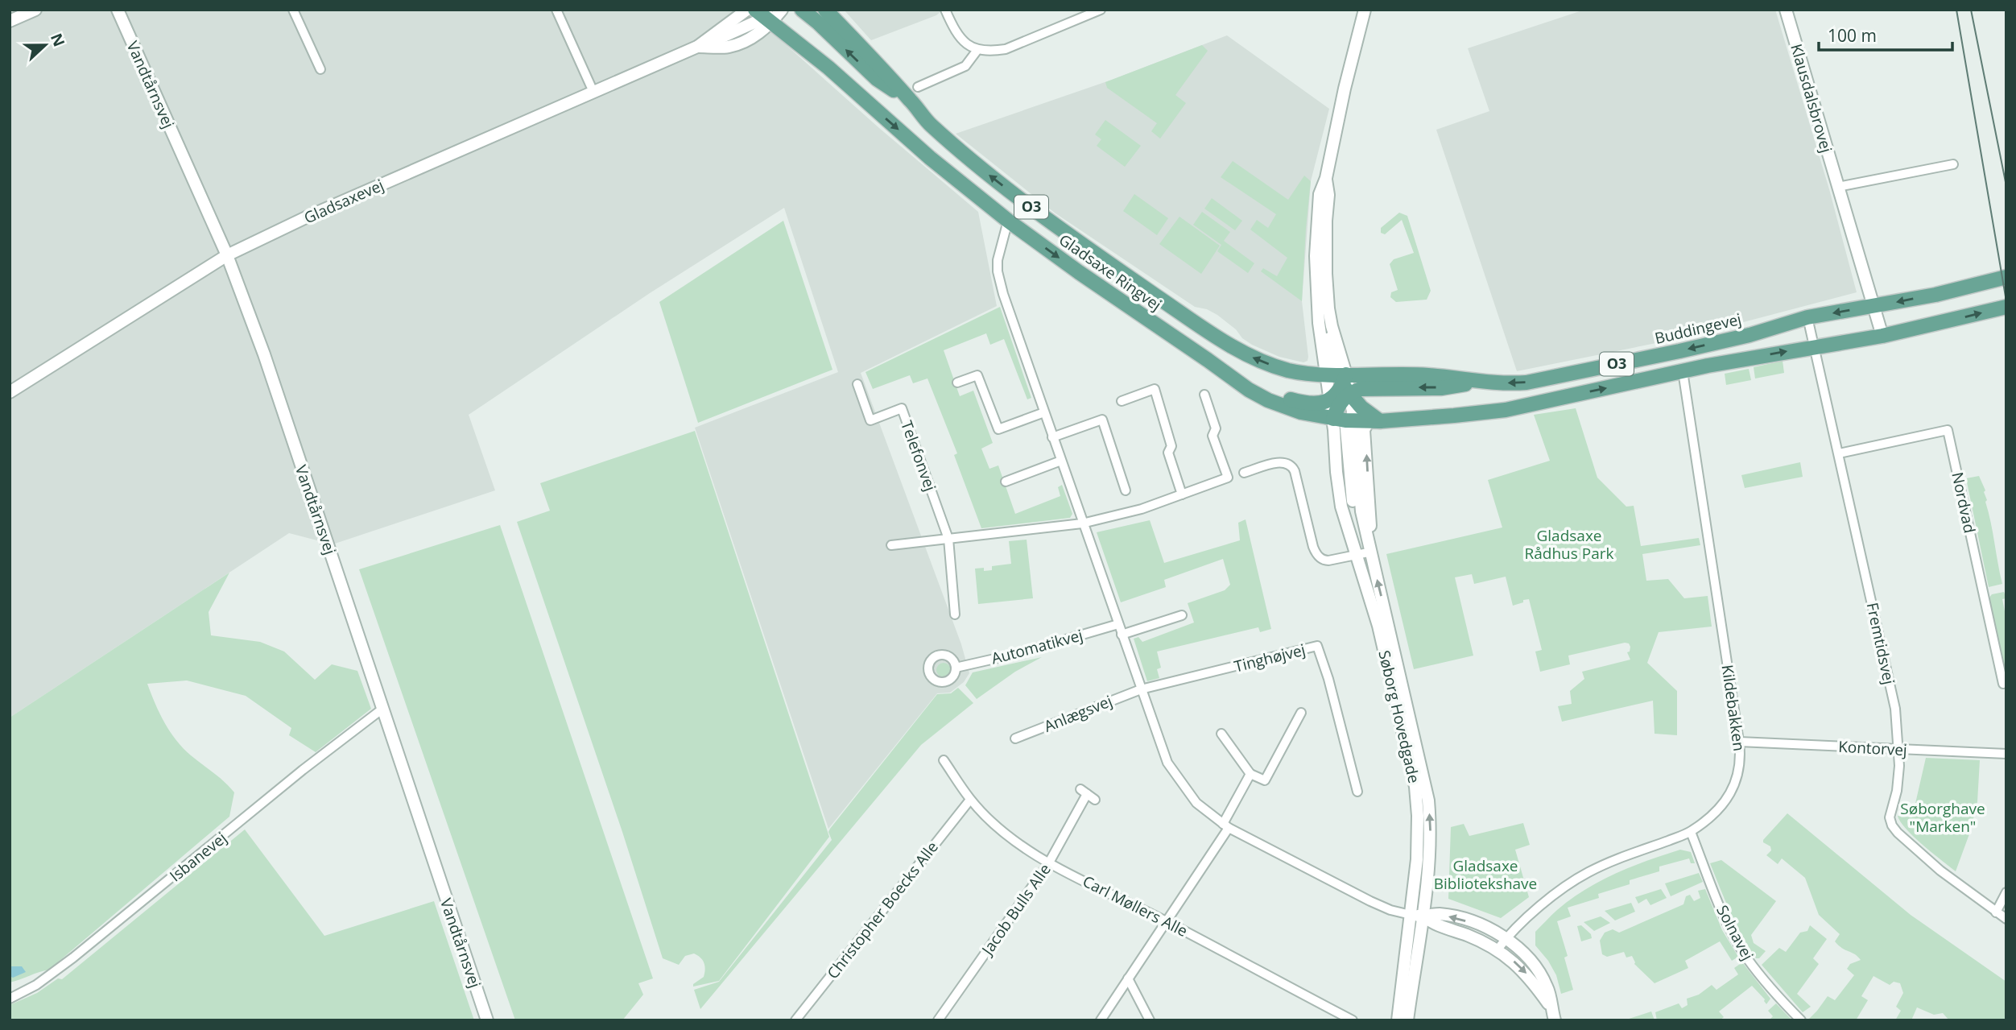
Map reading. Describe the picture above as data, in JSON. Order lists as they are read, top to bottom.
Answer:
{
  "streets": {
    "main road": ["O3", "Gladsaxe Ringvej", "Buddingevej"],
    "street": [
      "Vandtårnsvej",
      "Klausdalsbrovej",
      "Gladsaxevej",
      "Telefonvej",
      "Nordvad",
      "Fremtidsvej",
      "Automatikvej",
      "Tinghøjvej",
      "Kildebakken",
      "Anlægsvej",
      "Søborg Hovedgade",
      "Kontorvej",
      "Isbanevej",
      "Carl Møllers Alle",
      "Jacob Bulls Alle",
      "Christopher Boecks Alle",
      "Solnavej"
    ]
  },
  "crossings": [
    ["Vandtårnsvej", "Gladsaxevej"],
    ["Vandtårnsvej", "Isbanevej"],
    ["Klausdalsbrovej", "O3"],
    ["Klausdalsbrovej", "Buddingevej"],
    ["Gladsaxevej", "Gladsaxe Ringvej"],
    ["O3", "Gladsaxe Ringvej"],
    ["O3", "Fremtidsvej"],
    ["O3", "Kildebakken"],
    ["Gladsaxe Ringvej", "Buddingevej"],
    ["Gladsaxe Ringvej", "Søborg Hovedgade"],
    ["Buddingevej", "Fremtidsvej"],
    ["Nordvad", "Fremtidsvej"],
    ["Fremtidsvej", "Kontorvej"],
    ["Tinghøjvej", "Anlægsvej"],
    ["Kildebakken", "Kontorvej"],
    ["Kildebakken", "Solnavej"],
    ["Carl Møllers Alle", "Jacob Bulls Alle"],
    ["Carl Møllers Alle", "Christopher Boecks Alle"]
  ],
  "parks": ["Gladsaxe Rådhus Park", "Søborghave \"Marken\"", "Gladsaxe Bibliotekshave"],
  "scale_bar": "100 m",
  "north": "right"
}
